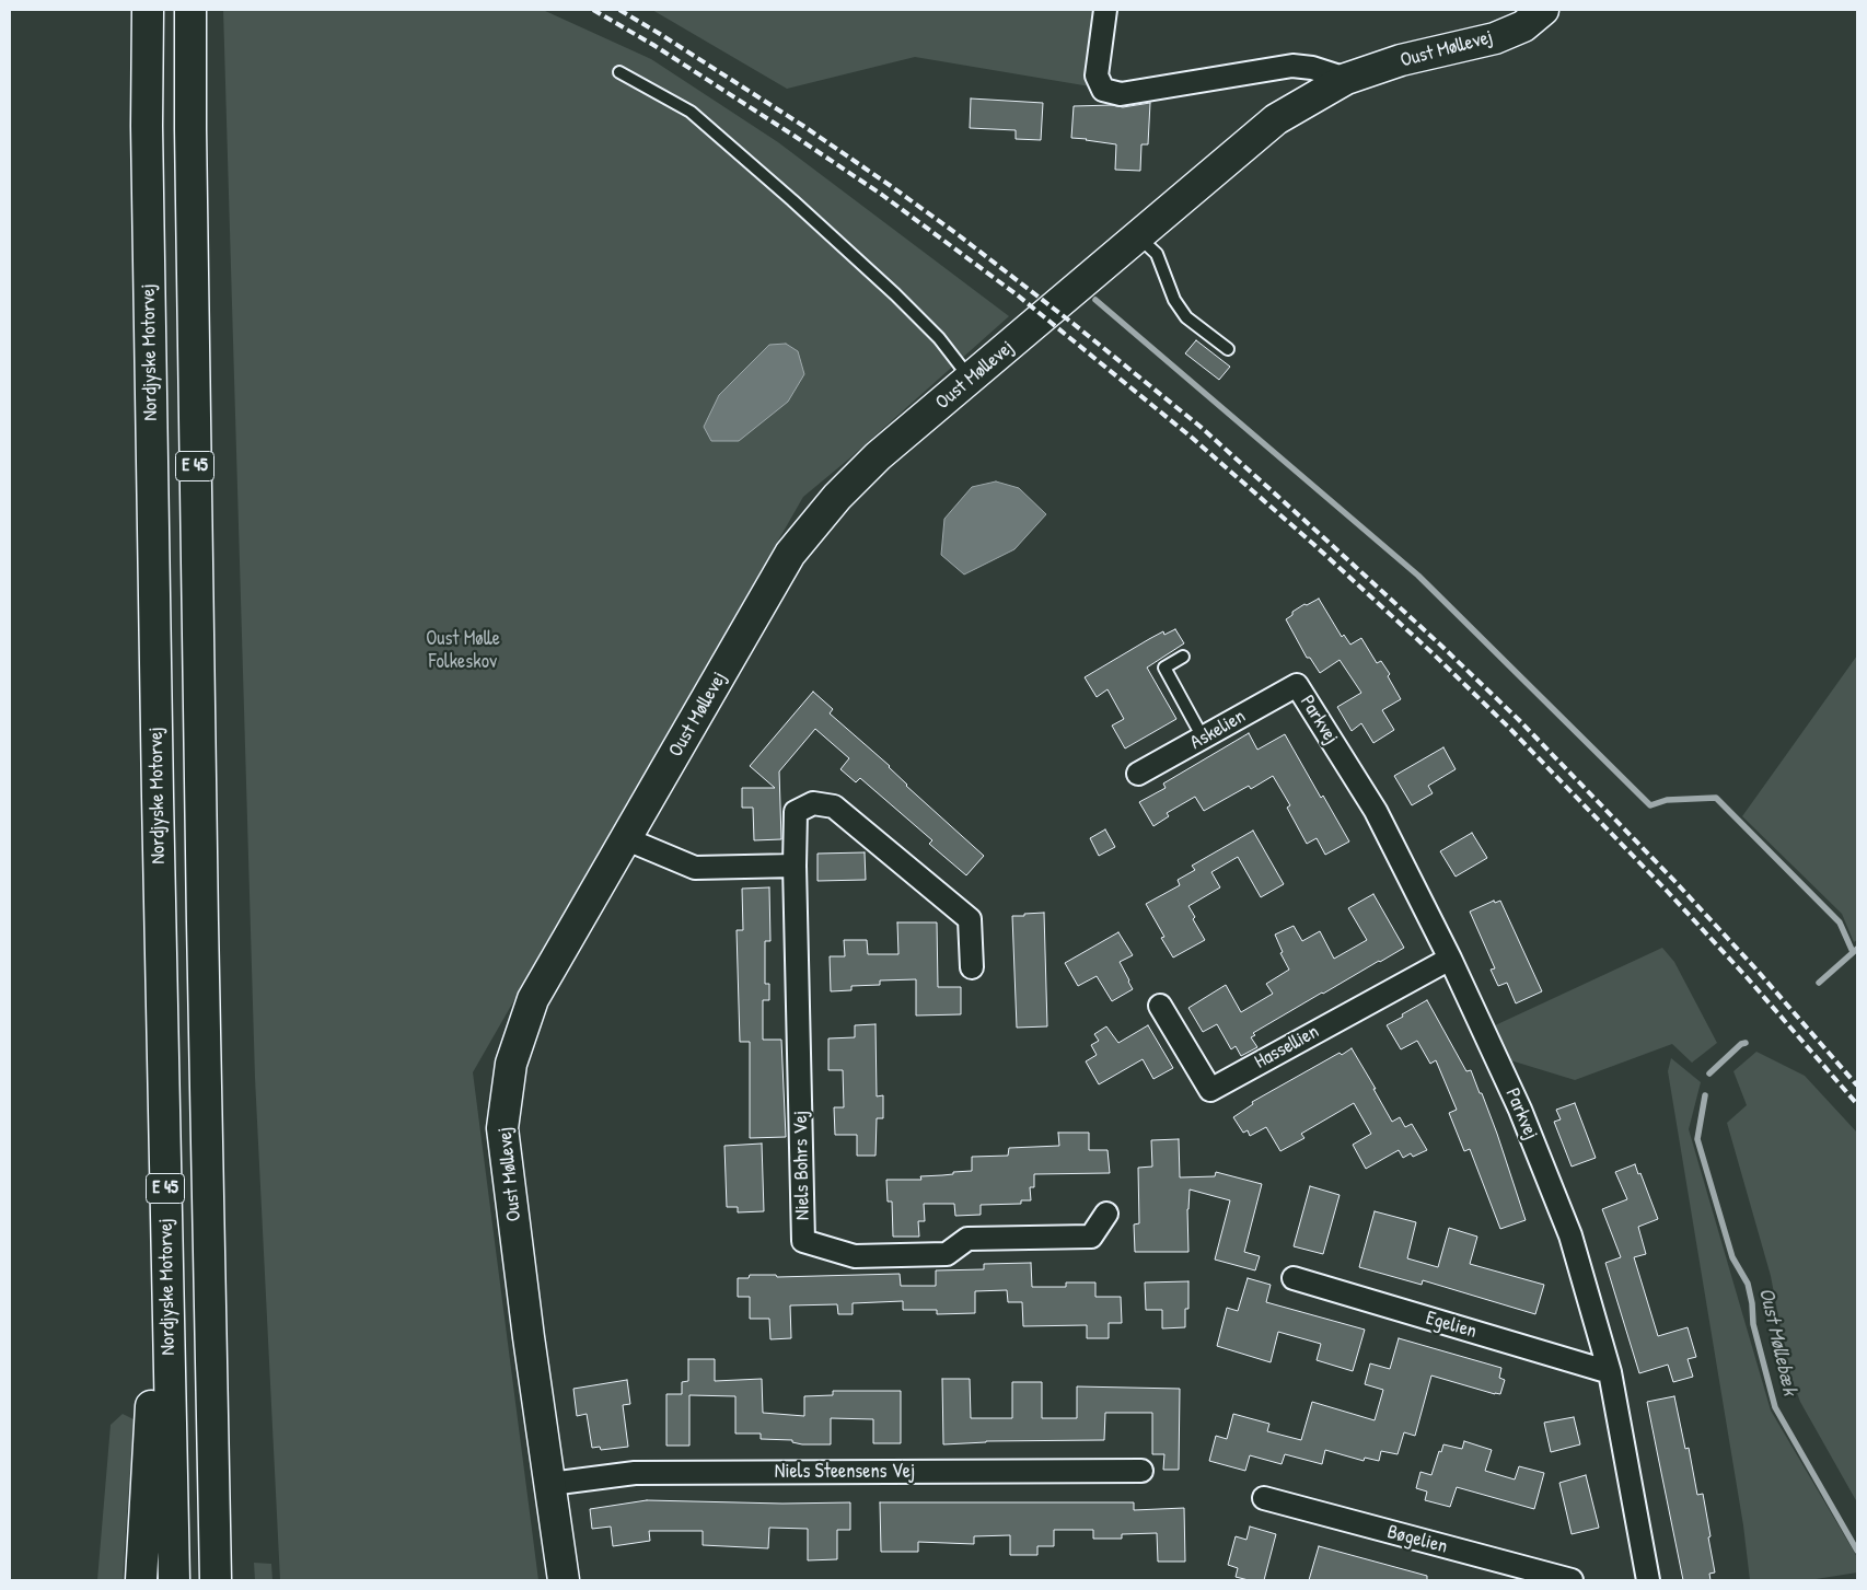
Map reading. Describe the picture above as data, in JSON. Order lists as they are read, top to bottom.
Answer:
{
  "streets": {
    "main road": ["Oust Møllevej", "Nordjyske Motorvej", "E 45"],
    "street": [
      "Parkvej",
      "Askelien",
      "Hassellien",
      "Niels Bohrs Vej",
      "Egelien",
      "Niels Steensens Vej",
      "Bøgelien"
    ]
  },
  "crossings": [
    ["Oust Møllevej", "Niels Steensens Vej"],
    ["Parkvej", "Askelien"],
    ["Parkvej", "Hassellien"],
    ["Parkvej", "Egelien"]
  ],
  "water": ["Oust Møllebæk"],
  "parks": ["Oust Mølle Folkeskov"]
}
